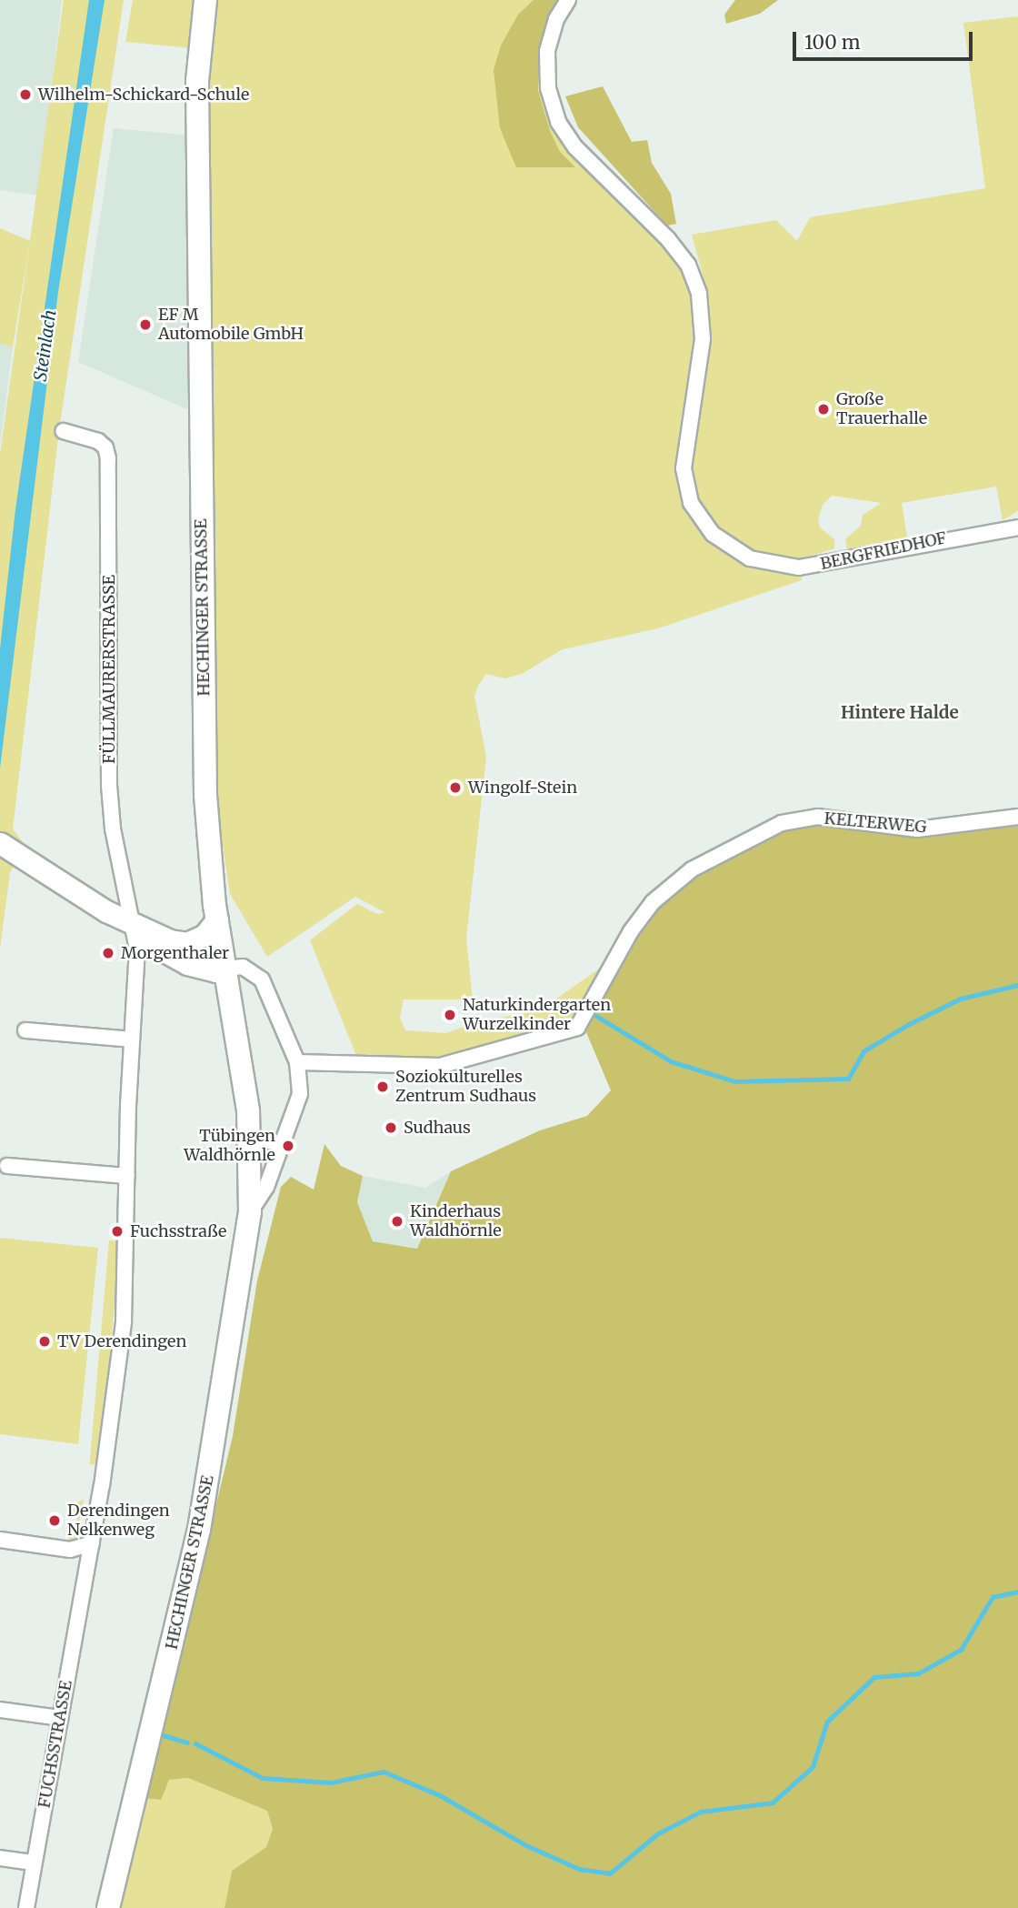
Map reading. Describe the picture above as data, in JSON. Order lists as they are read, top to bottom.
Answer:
{
  "streets": {
    "main road": ["HECHINGER STRASSE"],
    "street": [
      "BERGFRIEDHOF",
      "FÜLLMAURERSTRASSE",
      "KELTERWEG",
      "FUCHSSTRASSE"
    ]
  },
  "crossings": [
    ["HECHINGER STRASSE", "KELTERWEG"],
    ["FÜLLMAURERSTRASSE", "FUCHSSTRASSE"]
  ],
  "districts": ["Hintere Halde"],
  "water": ["Steinlach"],
  "places": [
    "Wilhelm-Schickard-Schule",
    "EF M Automobile GmbH",
    "Große Trauerhalle",
    "Wingolf-Stein",
    "Morgenthaler",
    "Naturkindergarten Wurzelkinder",
    "Soziokulturelles Zentrum Sudhaus",
    "Sudhaus",
    "Tübingen Waldhörnle",
    "Kinderhaus Waldhörnle",
    "Fuchsstraße",
    "TV Derendingen",
    "Derendingen Nelkenweg"
  ],
  "scale_bar": "100 m"
}
